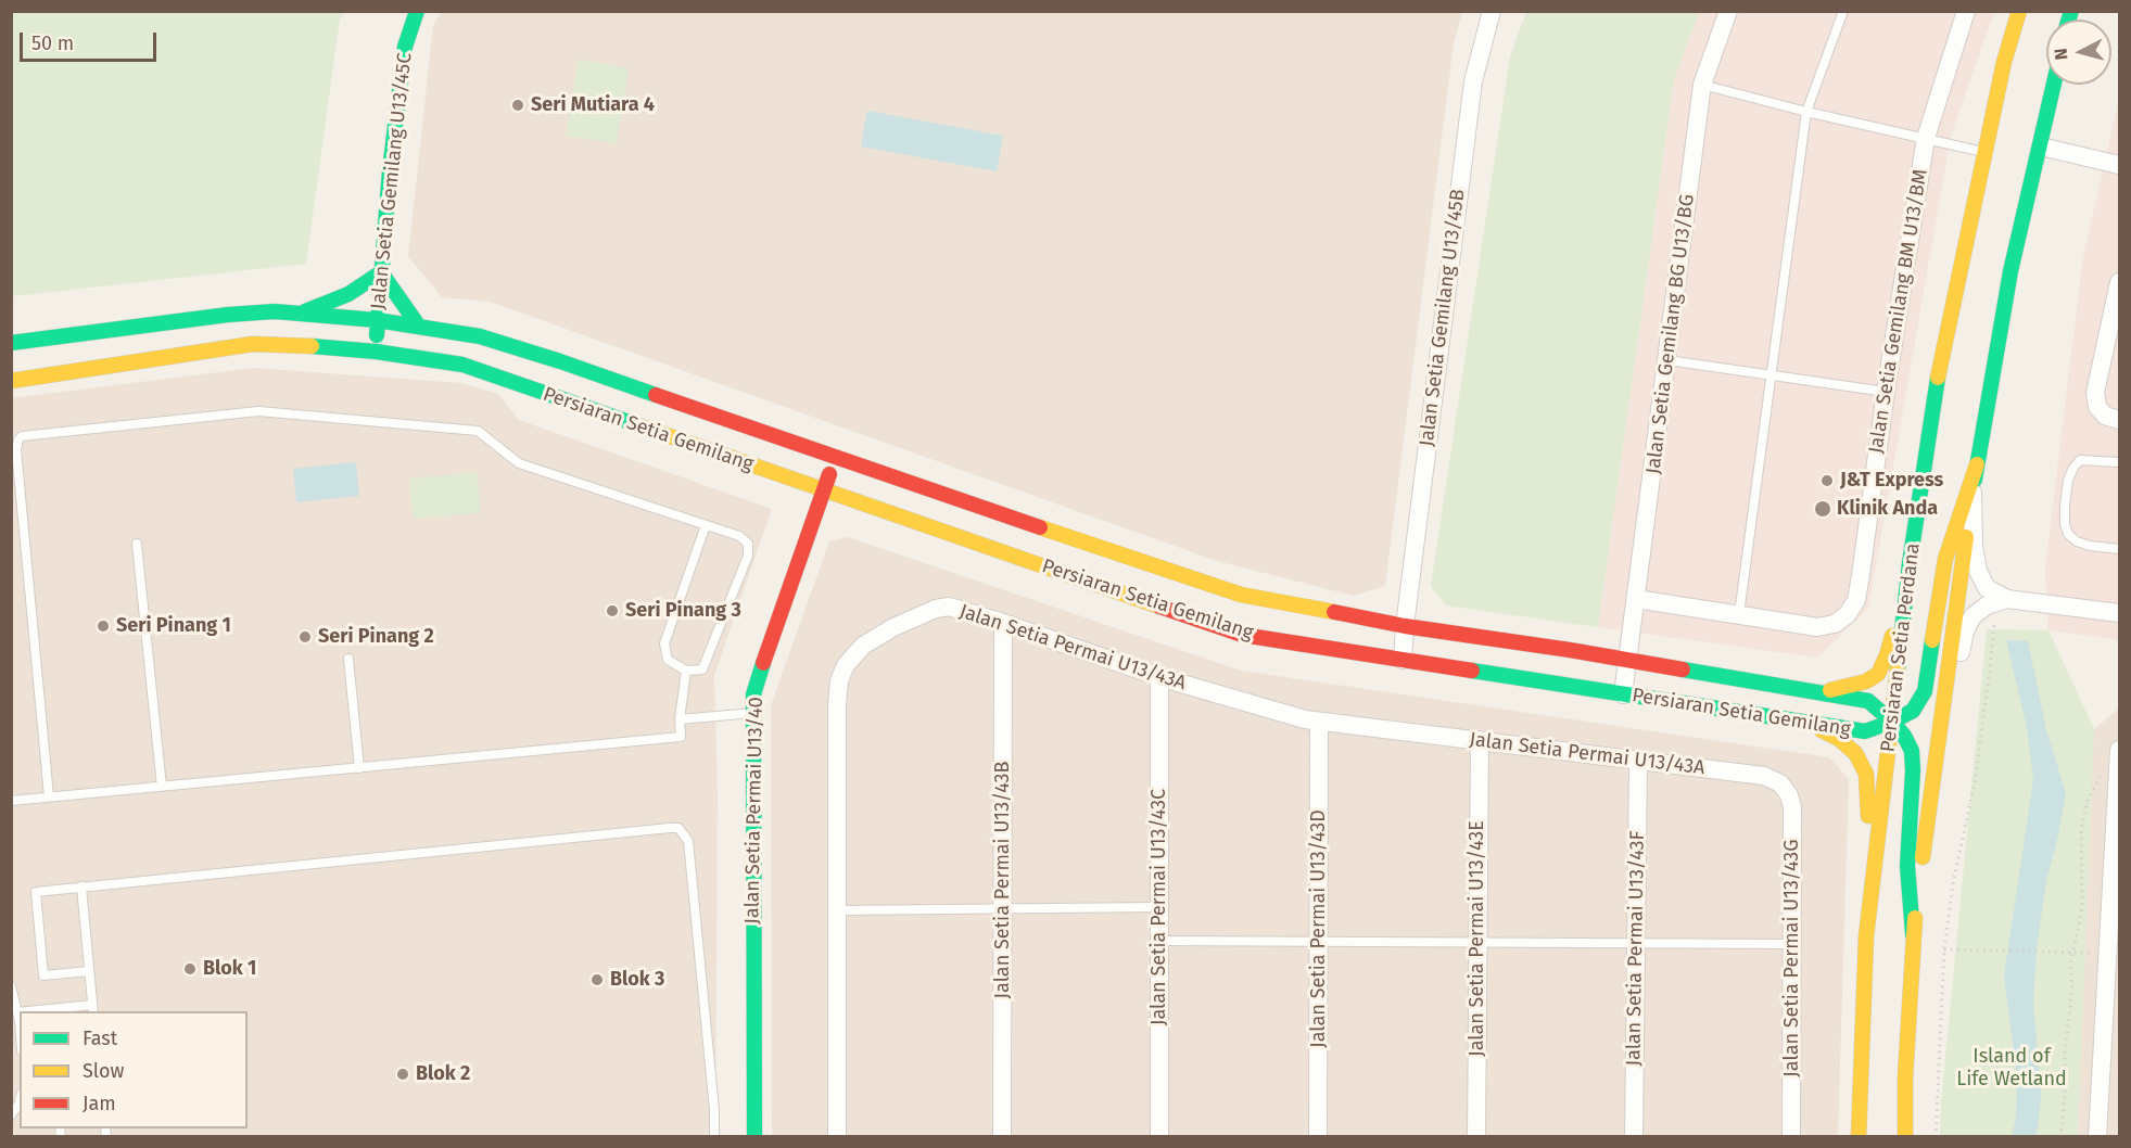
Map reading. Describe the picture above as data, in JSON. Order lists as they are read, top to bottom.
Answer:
{
  "streets": {
    "street": [
      "Jalan Setia Gemilang U13/45C",
      "Jalan Setia Gemilang BM U13/BM",
      "Jalan Setia Gemilang U13/45B",
      "Jalan Setia Gemilang BG U13/BG",
      "Persiaran Setia Gemilang",
      "Jalan Setia Permai U13/43A",
      "Persiaran Setia Perdana",
      "Jalan Setia Permai U13/40",
      "Jalan Setia Permai U13/43B",
      "Jalan Setia Permai U13/43C",
      "Jalan Setia Permai U13/43D",
      "Jalan Setia Permai U13/43E",
      "Jalan Setia Permai U13/43F",
      "Jalan Setia Permai U13/43G"
    ]
  },
  "crossings": [
    ["Jalan Setia Gemilang U13/45C", "Persiaran Setia Gemilang"],
    ["Jalan Setia Gemilang U13/45B", "Persiaran Setia Gemilang"],
    ["Jalan Setia Gemilang BG U13/BG", "Persiaran Setia Gemilang"],
    ["Persiaran Setia Gemilang", "Persiaran Setia Perdana"],
    ["Persiaran Setia Gemilang", "Jalan Setia Permai U13/40"],
    ["Jalan Setia Permai U13/43A", "Jalan Setia Permai U13/43B"],
    ["Jalan Setia Permai U13/43A", "Jalan Setia Permai U13/43C"],
    ["Jalan Setia Permai U13/43A", "Jalan Setia Permai U13/43D"],
    ["Jalan Setia Permai U13/43A", "Jalan Setia Permai U13/43E"],
    ["Jalan Setia Permai U13/43A", "Jalan Setia Permai U13/43F"],
    ["Jalan Setia Permai U13/43A", "Jalan Setia Permai U13/43G"]
  ],
  "parks": ["Island of Life Wetland"],
  "places": [
    "Seri Mutiara 4",
    "J&T Express",
    "Klinik Anda",
    "Seri Pinang 3",
    "Seri Pinang 1",
    "Seri Pinang 2",
    "Blok 1",
    "Blok 3",
    "Blok 2"
  ],
  "legend": ["Fast", "Slow", "Jam"],
  "scale_bar": "50 m",
  "north": "left"
}
